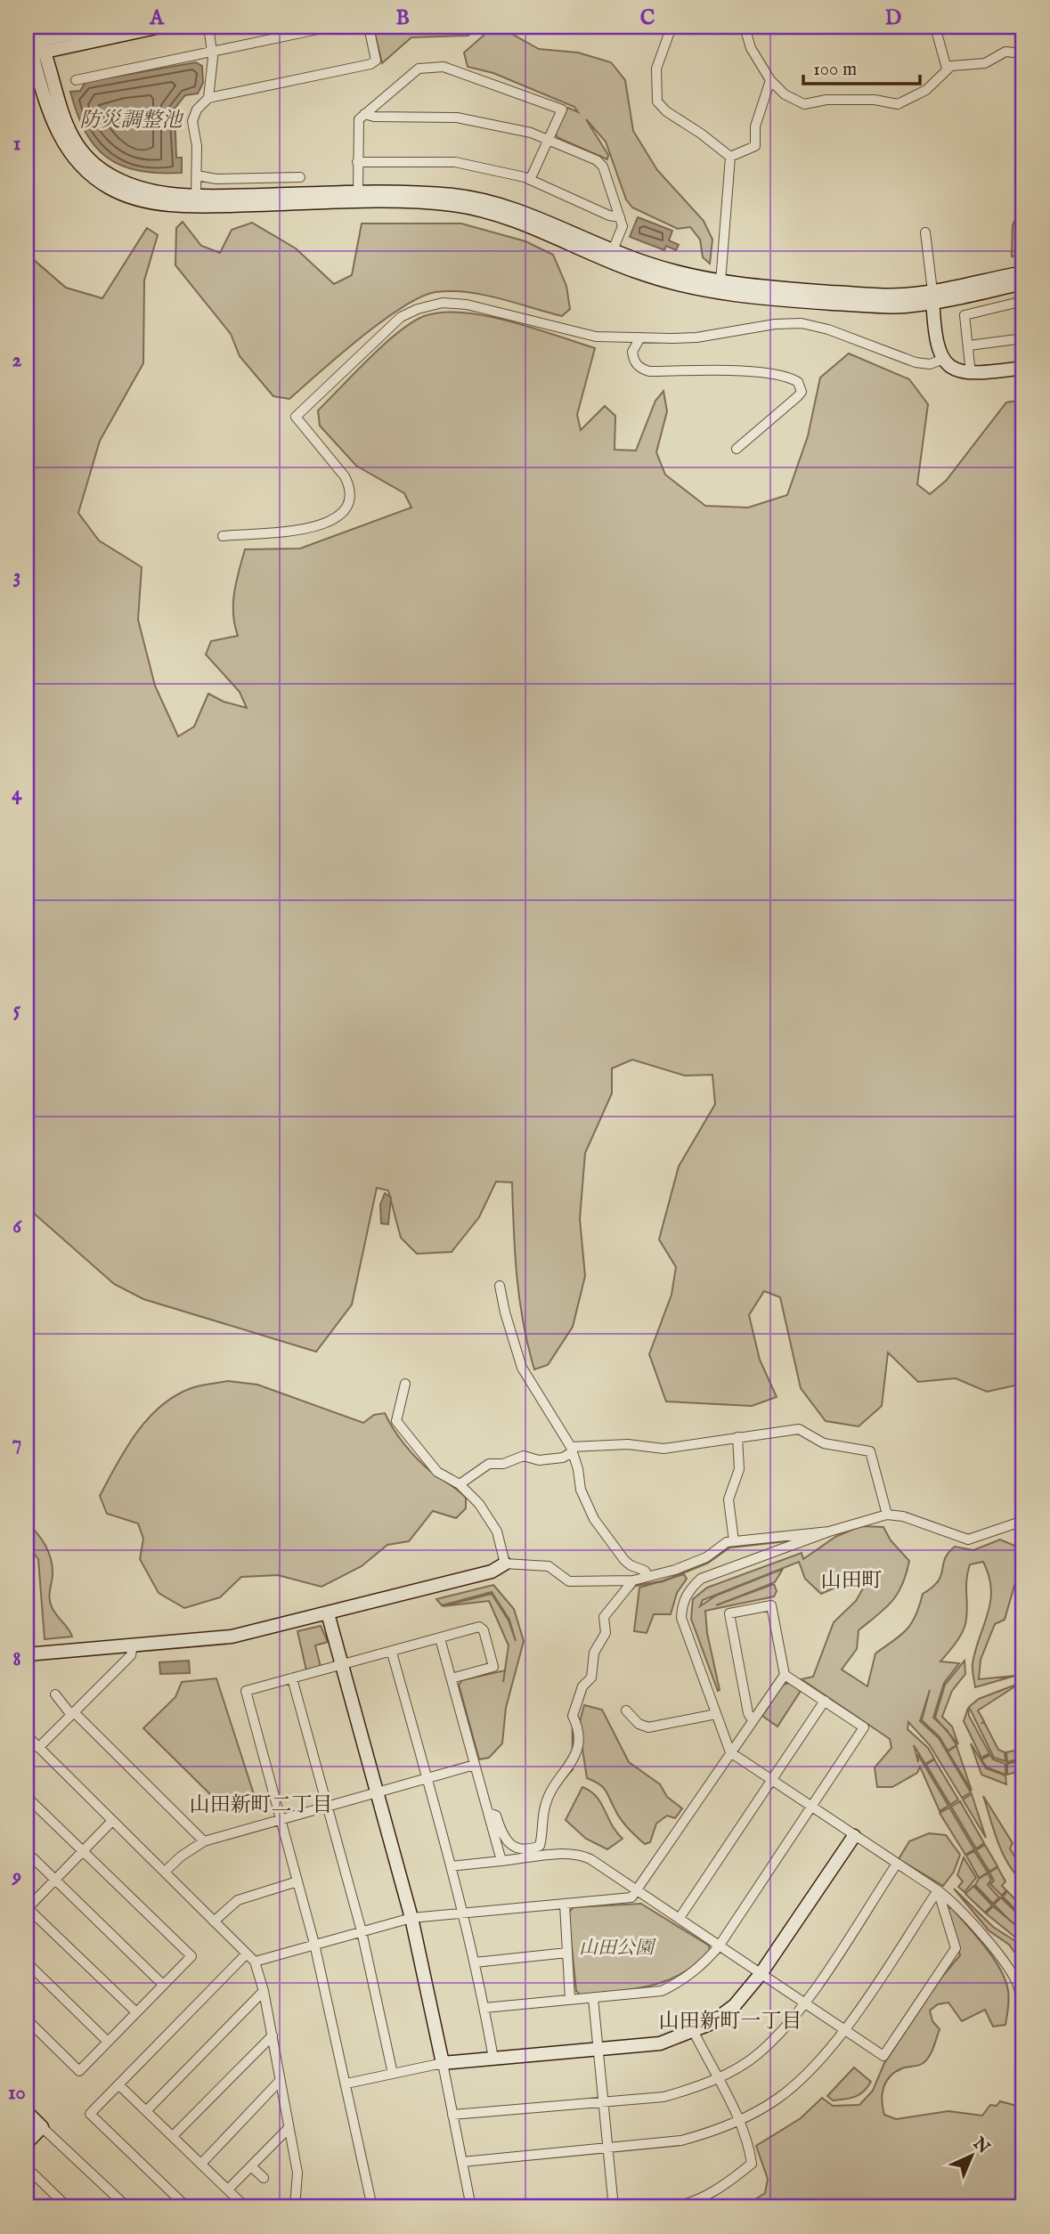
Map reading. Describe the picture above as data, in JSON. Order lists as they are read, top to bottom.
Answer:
{
  "districts": ["山田町", "山田新町二丁目", "山田新町一丁目"],
  "water": ["防災調整池"],
  "parks": ["山田公園"],
  "scale_bar": "100 m",
  "north": "top right",
  "grid": {
    "columns": [
      "A",
      "B",
      "C",
      "D"
    ],
    "rows": [
      "1",
      "2",
      "3",
      "4",
      "5",
      "6",
      "7",
      "8",
      "9",
      "10"
    ]
  }
}
